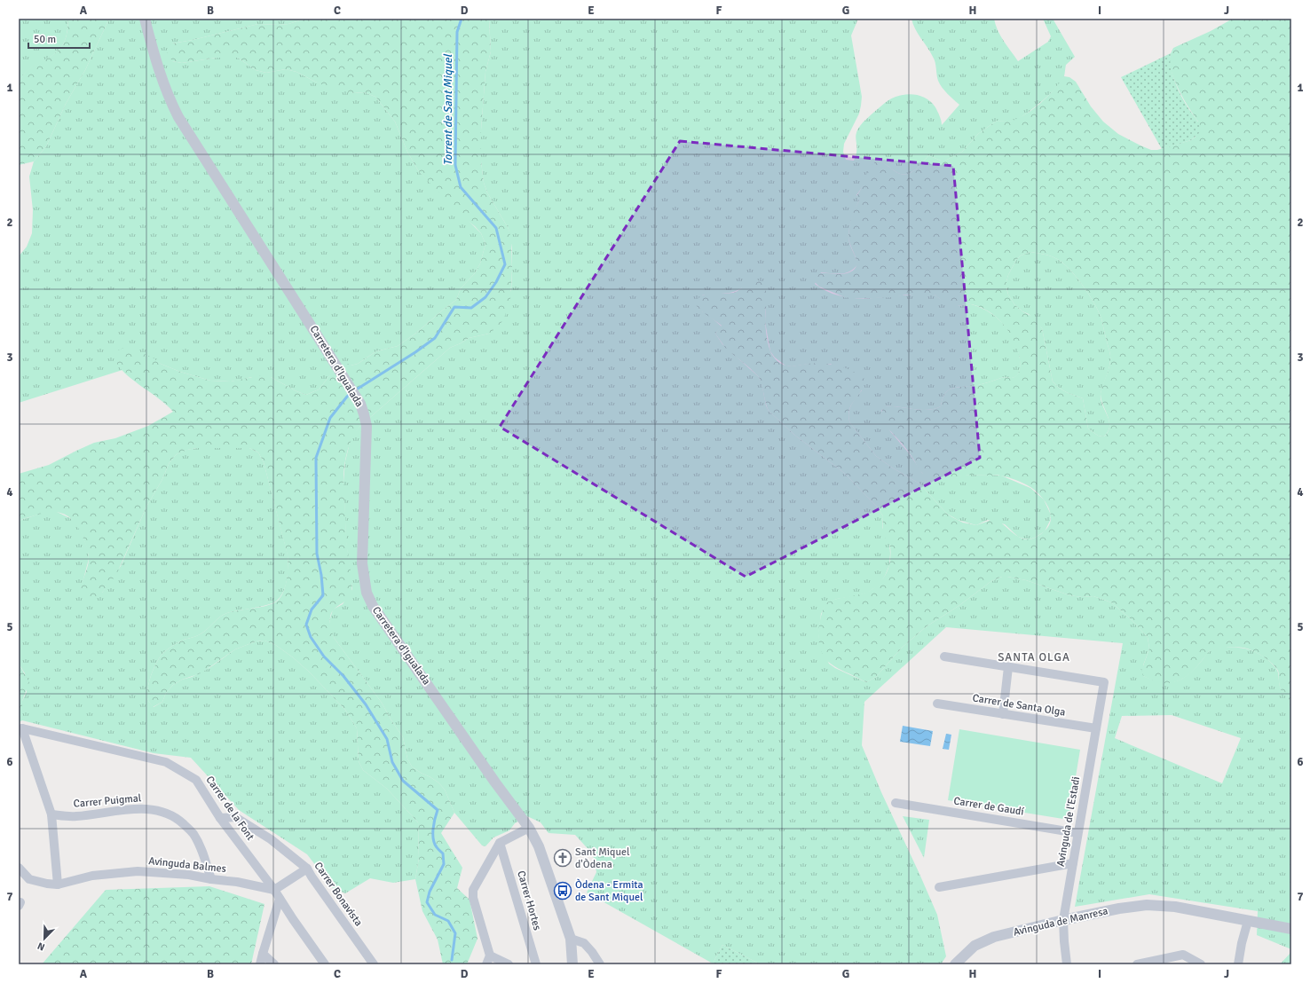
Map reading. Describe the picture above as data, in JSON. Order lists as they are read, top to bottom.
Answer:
{
  "streets": {
    "street": [
      "Carretera d'Igualada",
      "Carrer de Santa Olga",
      "Carrer Puigmal",
      "Carrer de Gaudí",
      "Carrer de la Font",
      "Avinguda de l'Estadi",
      "Avinguda Balmes",
      "Carrer Bonavista",
      "Carrer Hortes",
      "Avinguda de Manresa"
    ]
  },
  "crossings": [
    ["Carrer de Santa Olga", "Avinguda de l'Estadi"],
    ["Carrer Puigmal", "Carrer de la Font"],
    ["Carrer Puigmal", "Avinguda Balmes"],
    ["Carrer de Gaudí", "Avinguda de l'Estadi"],
    ["Carrer de la Font", "Avinguda Balmes"],
    ["Carrer de la Font", "Carrer Bonavista"],
    ["Avinguda de l'Estadi", "Avinguda de Manresa"]
  ],
  "districts": ["SANTA OLGA"],
  "water": ["Torrent de Sant Miquel"],
  "places": {
    "church": ["Sant Miquel d'Òdena"],
    "bus stop": ["Òdena - Ermita de Sant Miquel"]
  },
  "scale_bar": "50 m",
  "north": "bottom left",
  "grid": {
    "columns": [
      "A",
      "B",
      "C",
      "D",
      "E",
      "F",
      "G",
      "H",
      "I",
      "J"
    ],
    "rows": [
      "1",
      "2",
      "3",
      "4",
      "5",
      "6",
      "7"
    ]
  }
}
